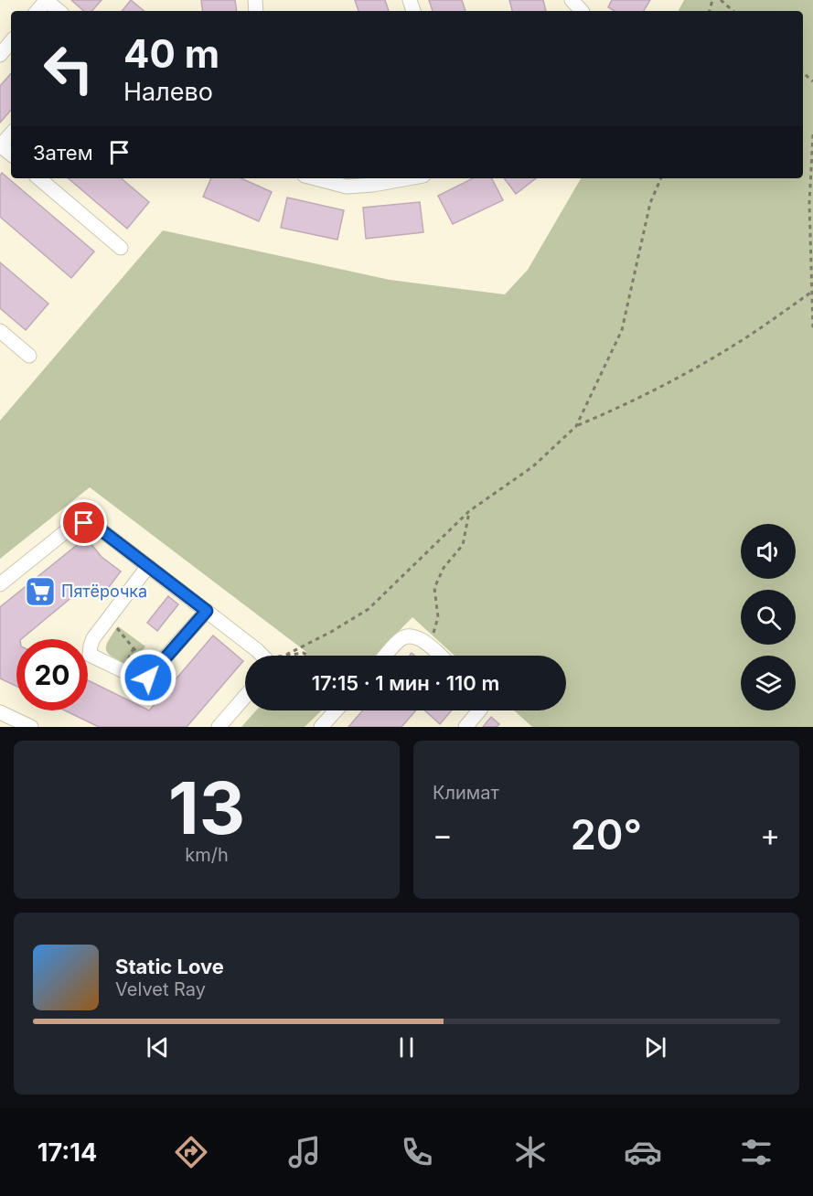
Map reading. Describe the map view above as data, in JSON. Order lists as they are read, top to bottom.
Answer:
{
  "places": {
    "supermarket": ["Пятёрочка"]
  },
  "page": {
    "turn": ["40 m", "Налево"],
    "then": "Затем",
    "limit": "20",
    "trip": "17:15 · 1 мин · 110 m",
    "tile": [
      ["13", "km/h"],
      "Климат"
    ],
    "heat": ["−", "20°", "+"],
    "song": ["Static Love", "Velvet Ray"],
    "tabs": "17:14"
  }
}
